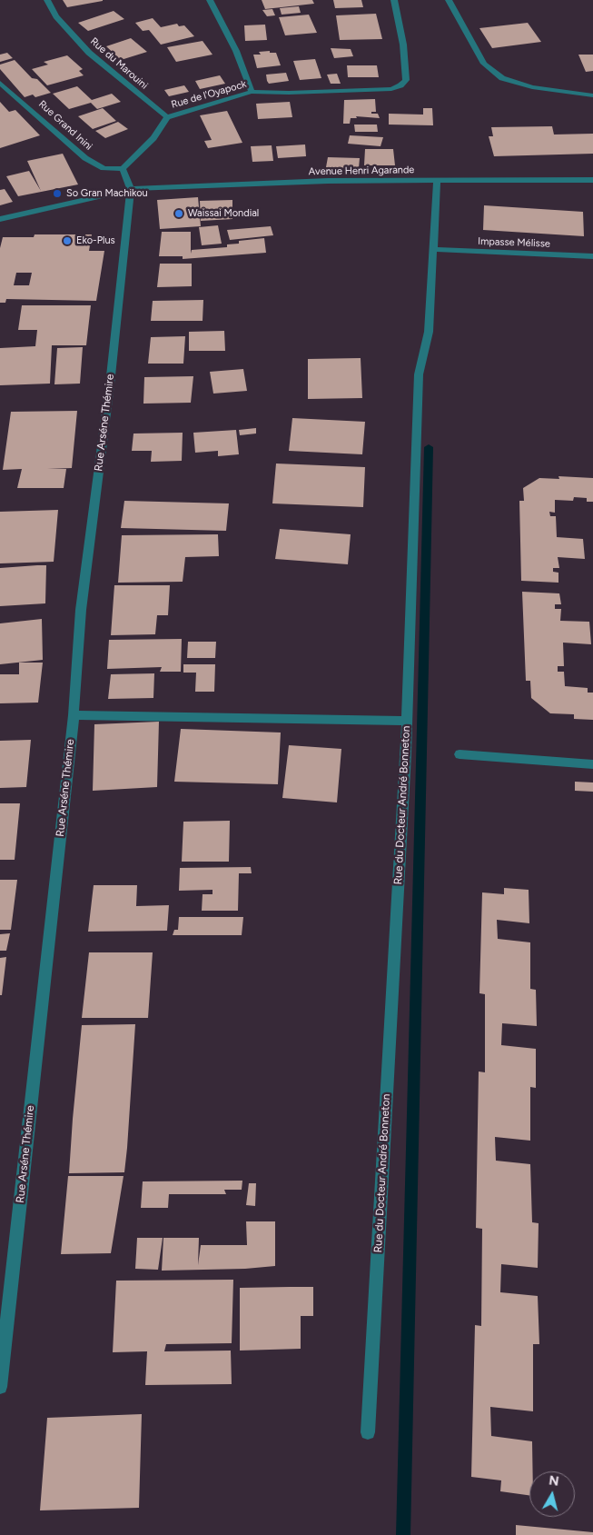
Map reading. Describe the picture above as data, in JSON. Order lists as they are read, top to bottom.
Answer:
{
  "streets": {
    "street": [
      "Rue du Marouini",
      "Rue de l'Oyapock",
      "Rue Grand Inini",
      "Avenue Henri Agarande",
      "Impasse Mélisse",
      "Rue Arséne Thémire",
      "Rue du Docteur André Bonneton"
    ]
  },
  "crossings": [
    ["Rue du Marouini", "Rue de l'Oyapock"],
    ["Rue de l'Oyapock", "Rue Grand Inini"],
    ["Avenue Henri Agarande", "Rue Arséne Thémire"],
    ["Avenue Henri Agarande", "Rue du Docteur André Bonneton"],
    ["Impasse Mélisse", "Rue du Docteur André Bonneton"]
  ],
  "places": ["So Gran Machikou", "Waissai Mondial", "Eko-Plus"],
  "north": "top"
}
